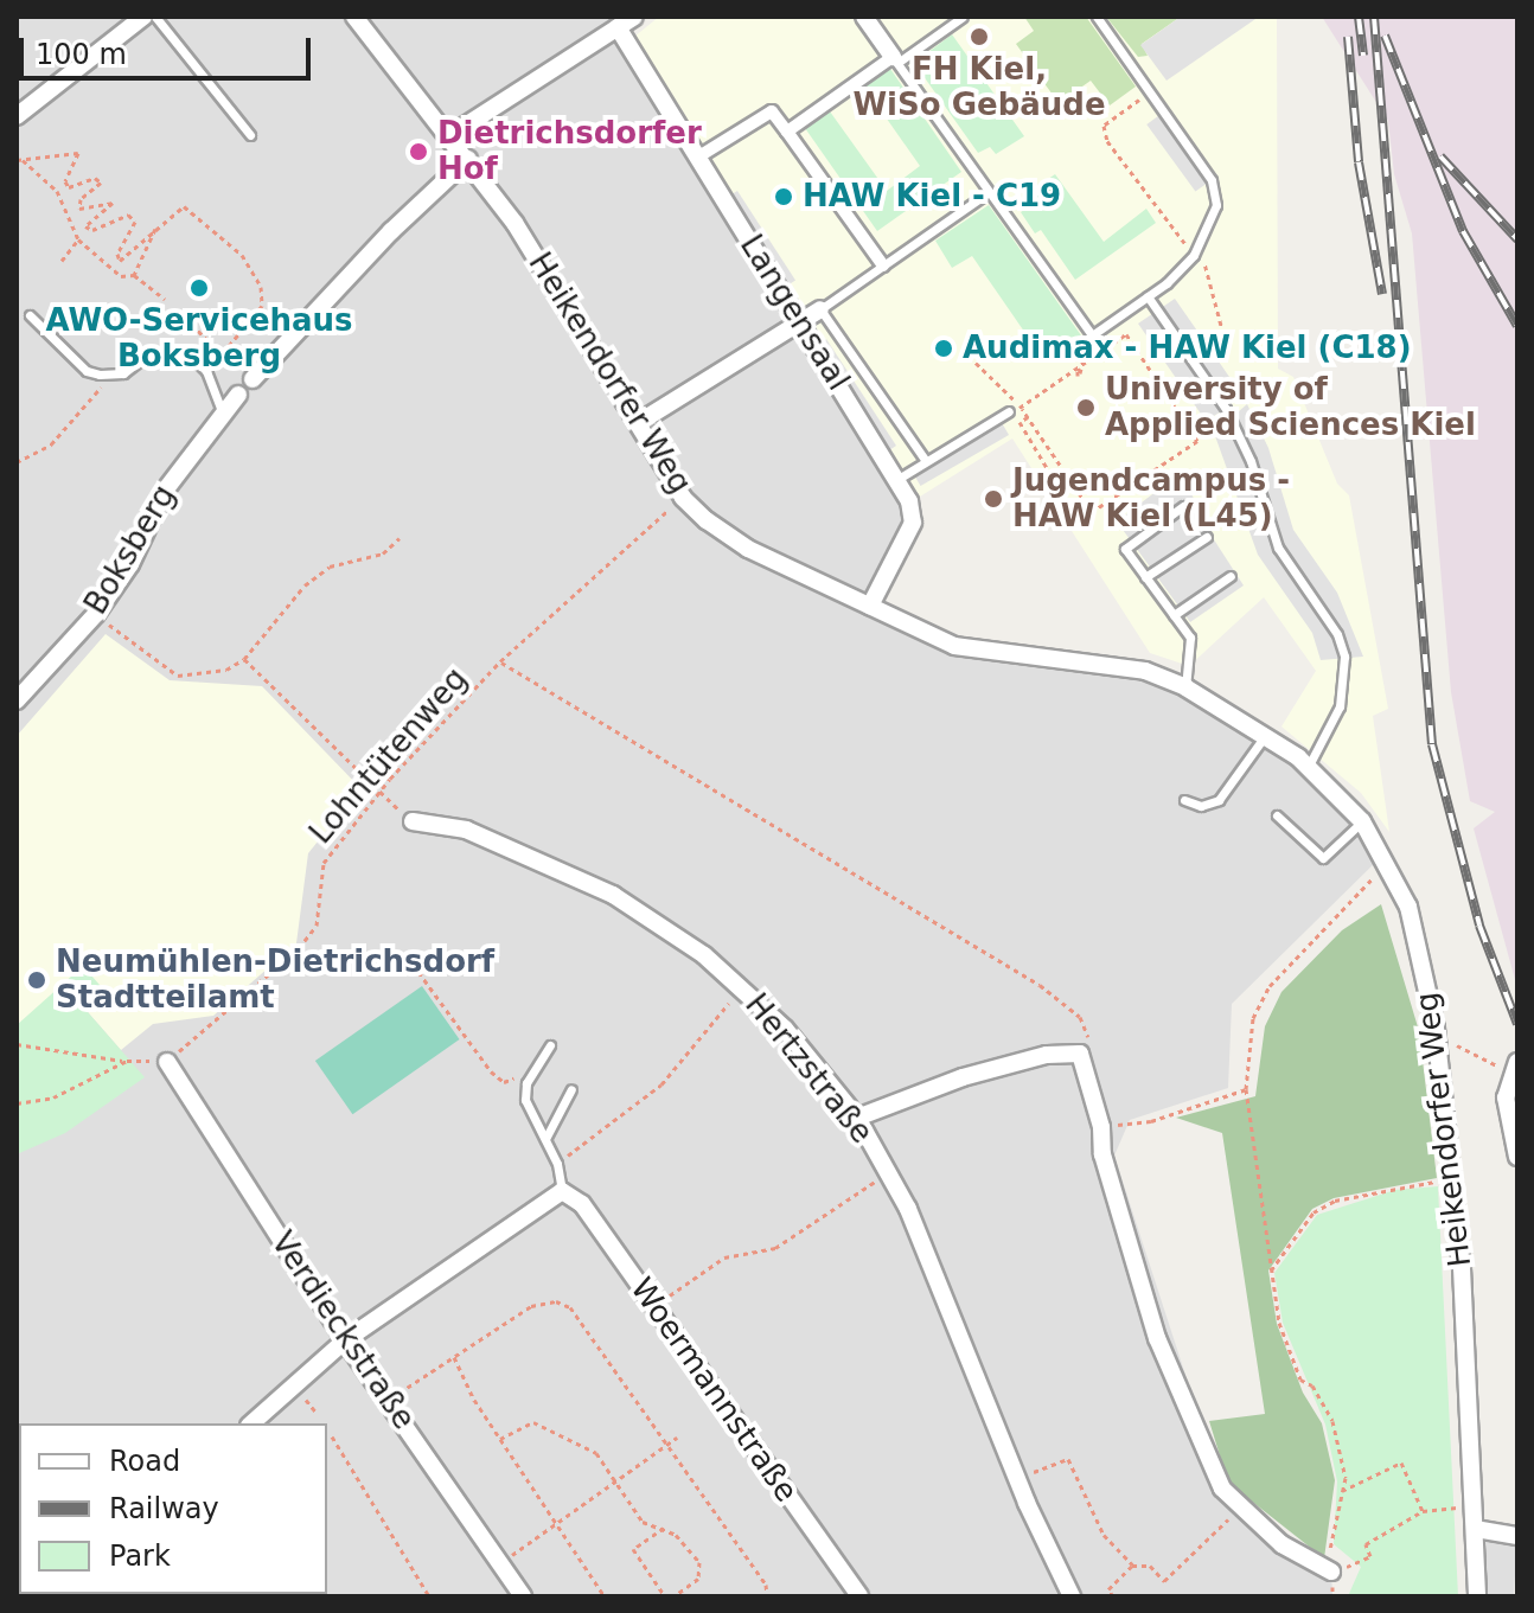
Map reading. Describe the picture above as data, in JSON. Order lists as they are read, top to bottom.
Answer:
{
  "streets": {
    "street": [
      "Langensaal",
      "Heikendorfer Weg",
      "Boksberg",
      "Hertzstraße",
      "Verdieckstraße",
      "Woermannstraße"
    ],
    "path": ["Lohntütenweg"]
  },
  "crossings": [
    ["Langensaal", "Heikendorfer Weg"],
    ["Heikendorfer Weg", "Lohntütenweg"],
    ["Lohntütenweg", "Verdieckstraße"]
  ],
  "places": [
    "FH Kiel, WiSo Gebäude",
    "Dietrichsdorfer Hof",
    "HAW Kiel - C19",
    "AWO-Servicehaus Boksberg",
    "Audimax - HAW Kiel (C18)",
    "University of Applied Sciences Kiel",
    "Jugendcampus - HAW Kiel (L45)",
    "Neumühlen-Dietrichsdorf Stadtteilamt"
  ],
  "legend": ["Road", "Railway", "Park"],
  "scale_bar": "100 m"
}
